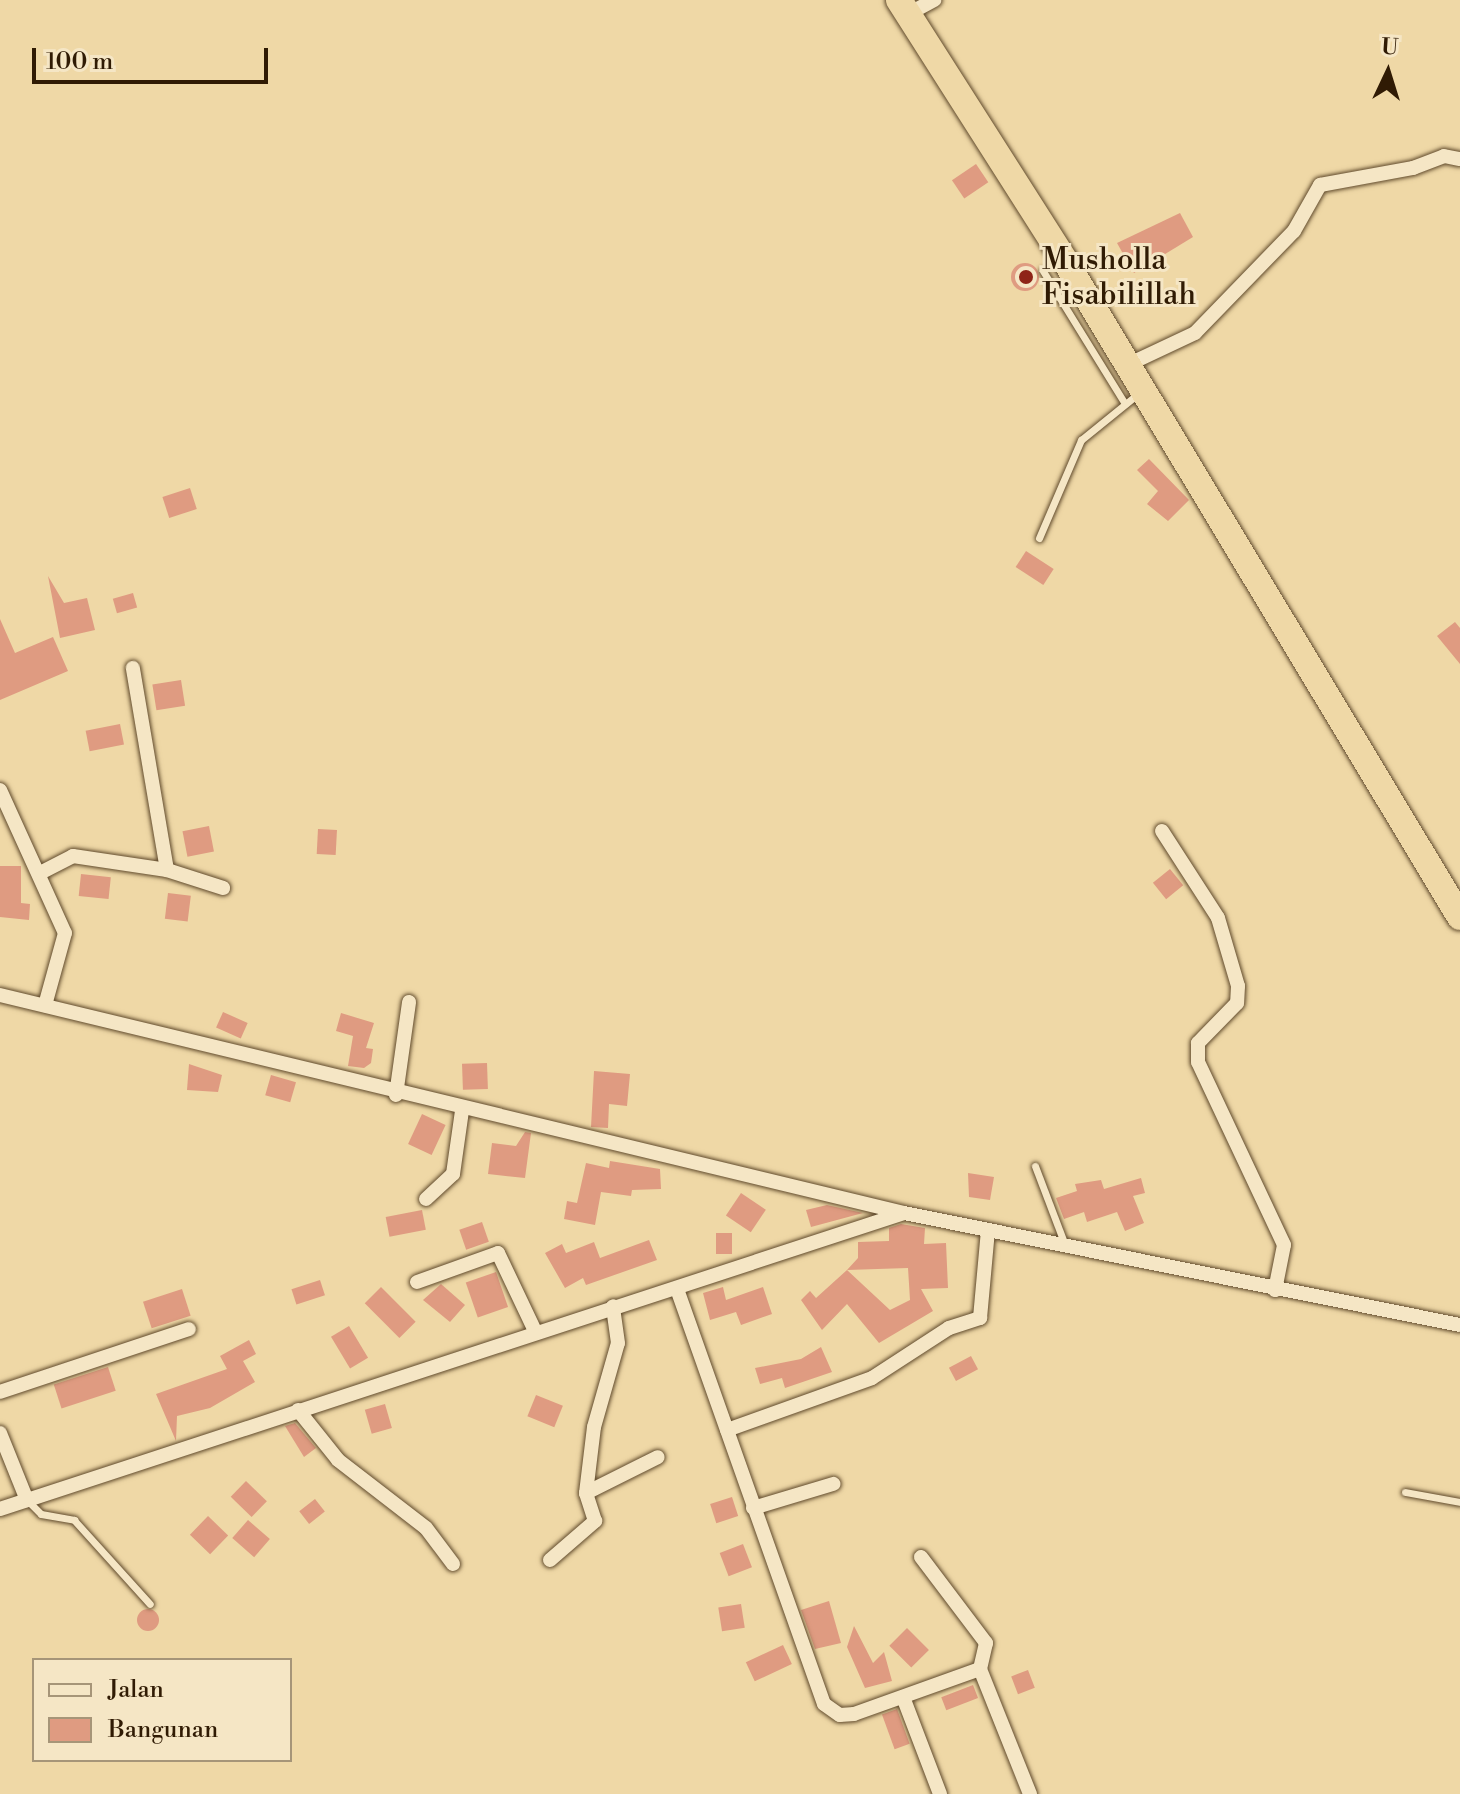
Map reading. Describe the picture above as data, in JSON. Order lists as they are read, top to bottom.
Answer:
{
  "places": ["Musholla Fisabilillah"],
  "legend": ["Jalan", "Bangunan"],
  "scale_bar": "100 m",
  "north": "top"
}
